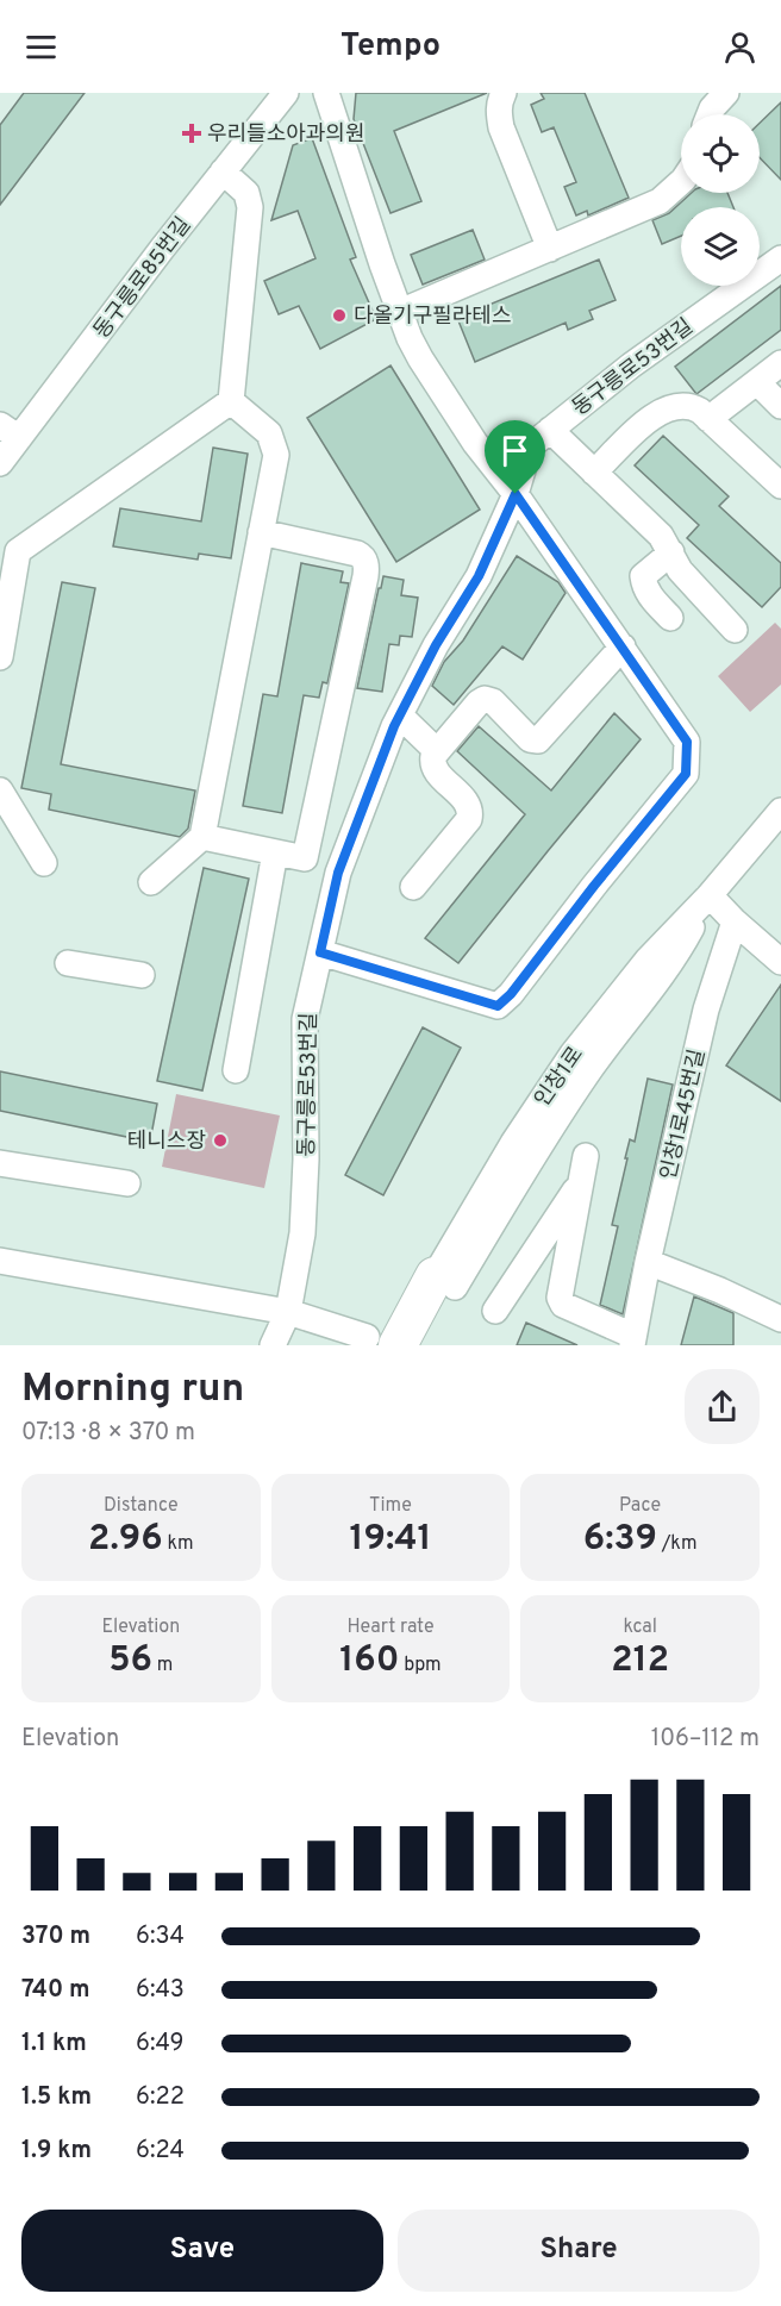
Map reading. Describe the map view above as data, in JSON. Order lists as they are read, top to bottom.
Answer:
{
  "streets": {
    "street": [
      "동구릉로85번길",
      "동구릉로53번길",
      "인창1로",
      "인창1로45번길"
    ]
  },
  "places": {
    "health": ["우리들소아과의원"],
    "other": ["다올기구필라테스", "테니스장"]
  },
  "page": {
    "header": "Tempo",
    "heading": ["Morning run", "07:13 · 8 × 370 m"],
    "stats": [
      ["Distance", "2.96 km"],
      ["Time", "19:41"],
      ["Pace", "6:39 /km"],
      ["Elevation", "56 m"],
      ["Heart rate", "160 bpm"],
      ["kcal", "212"]
    ],
    "chart": ["Elevation", "106–112 m"],
    "list": [
      {
        "name": "370 m",
        "note": "6:34"
      },
      {
        "name": "740 m",
        "note": "6:43"
      },
      {
        "name": "1.1 km",
        "note": "6:49"
      },
      {
        "name": "1.5 km",
        "note": "6:22"
      },
      {
        "name": "1.9 km",
        "note": "6:24"
      }
    ],
    "buttons": ["Save", "Share"]
  }
}
